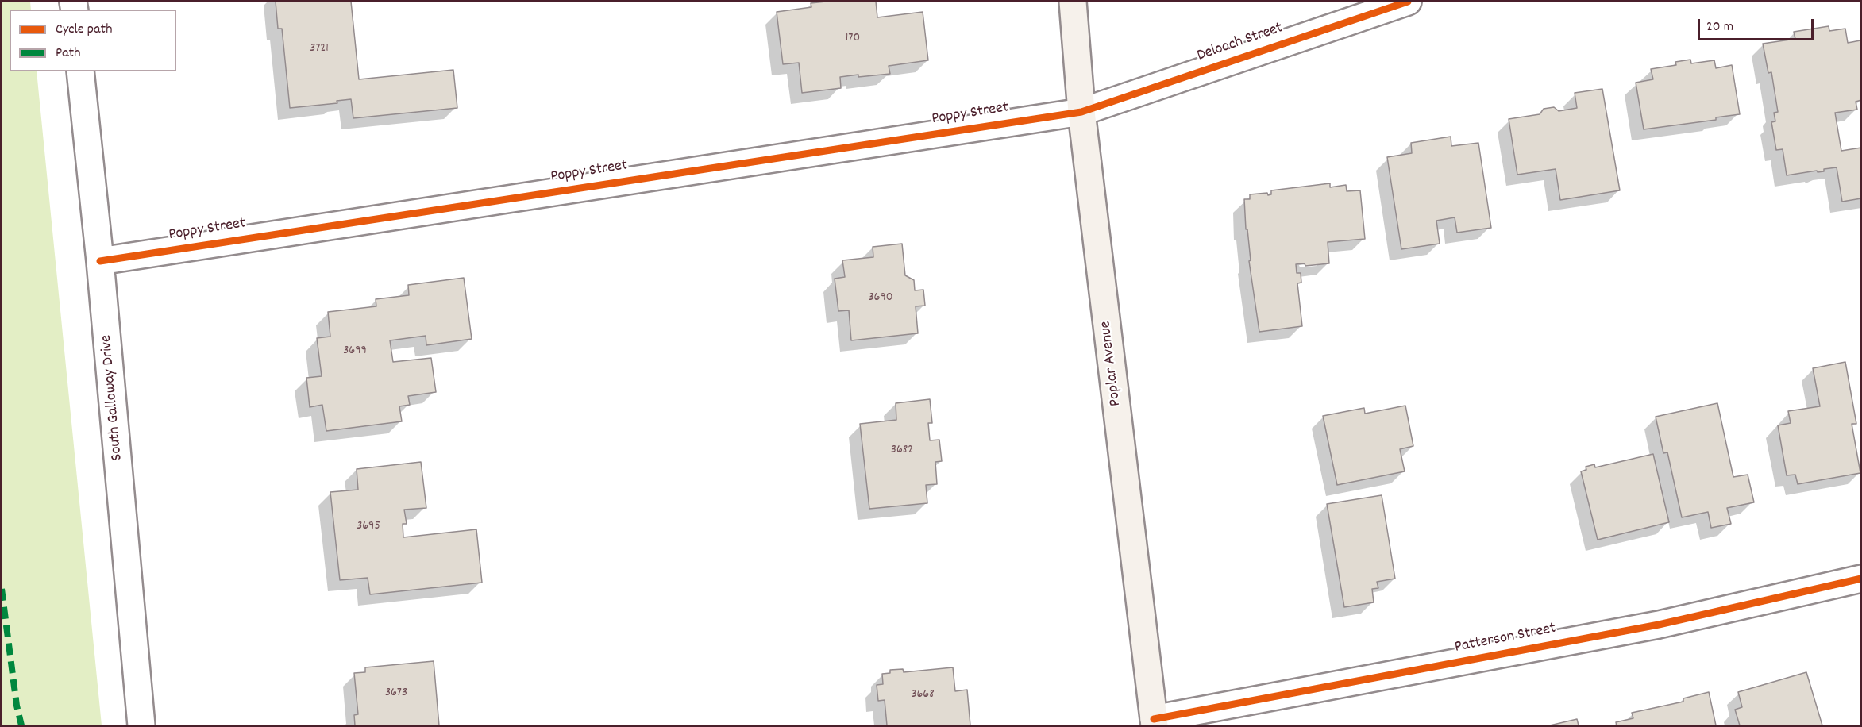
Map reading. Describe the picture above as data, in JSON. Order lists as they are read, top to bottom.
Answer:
{
  "streets": {
    "main road": ["Poplar Avenue"],
    "street": [
      "Deloach Street",
      "Poppy Street",
      "South Galloway Drive",
      "Patterson Street"
    ]
  },
  "crossings": [
    ["Deloach Street", "Poppy Street"],
    ["Deloach Street", "Poplar Avenue"],
    ["Poppy Street", "Poplar Avenue"],
    ["Poppy Street", "South Galloway Drive"],
    ["Poplar Avenue", "Patterson Street"]
  ],
  "house_numbers": [
    "170",
    "3721",
    "3690",
    "3699",
    "3682",
    "3695",
    "3673",
    "3668"
  ],
  "legend": ["Cycle path", "Path"],
  "scale_bar": "20 m"
}
